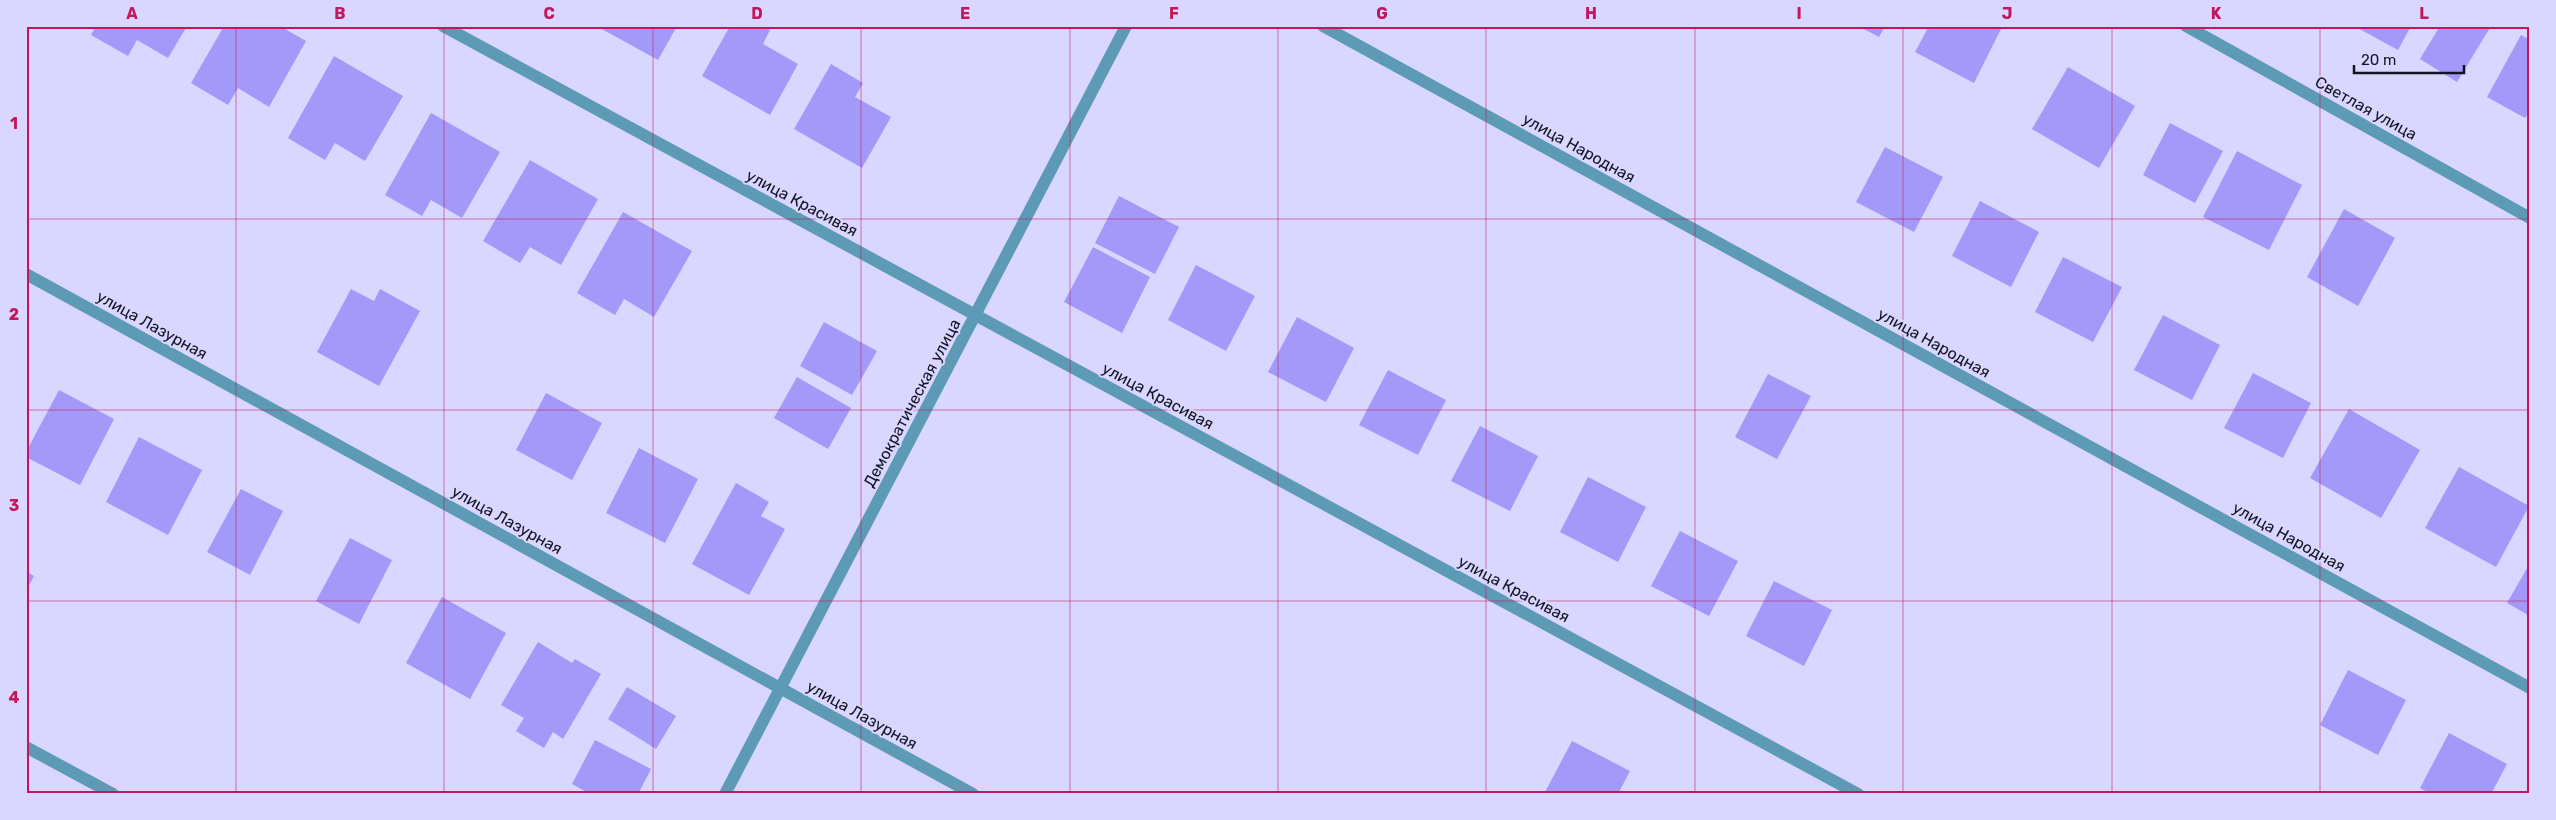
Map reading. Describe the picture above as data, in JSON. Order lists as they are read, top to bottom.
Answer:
{
  "streets": {
    "street": [
      "Светлая улица",
      "улица Народная",
      "улица Красивая",
      "улица Лазурная",
      "Демократическая улица"
    ]
  },
  "crossings": [
    ["улица Красивая", "Демократическая улица"],
    ["улица Лазурная", "Демократическая улица"]
  ],
  "scale_bar": "20 m",
  "grid": {
    "columns": [
      "A",
      "B",
      "C",
      "D",
      "E",
      "F",
      "G",
      "H",
      "I",
      "J",
      "K",
      "L"
    ],
    "rows": [
      "1",
      "2",
      "3",
      "4"
    ]
  }
}
